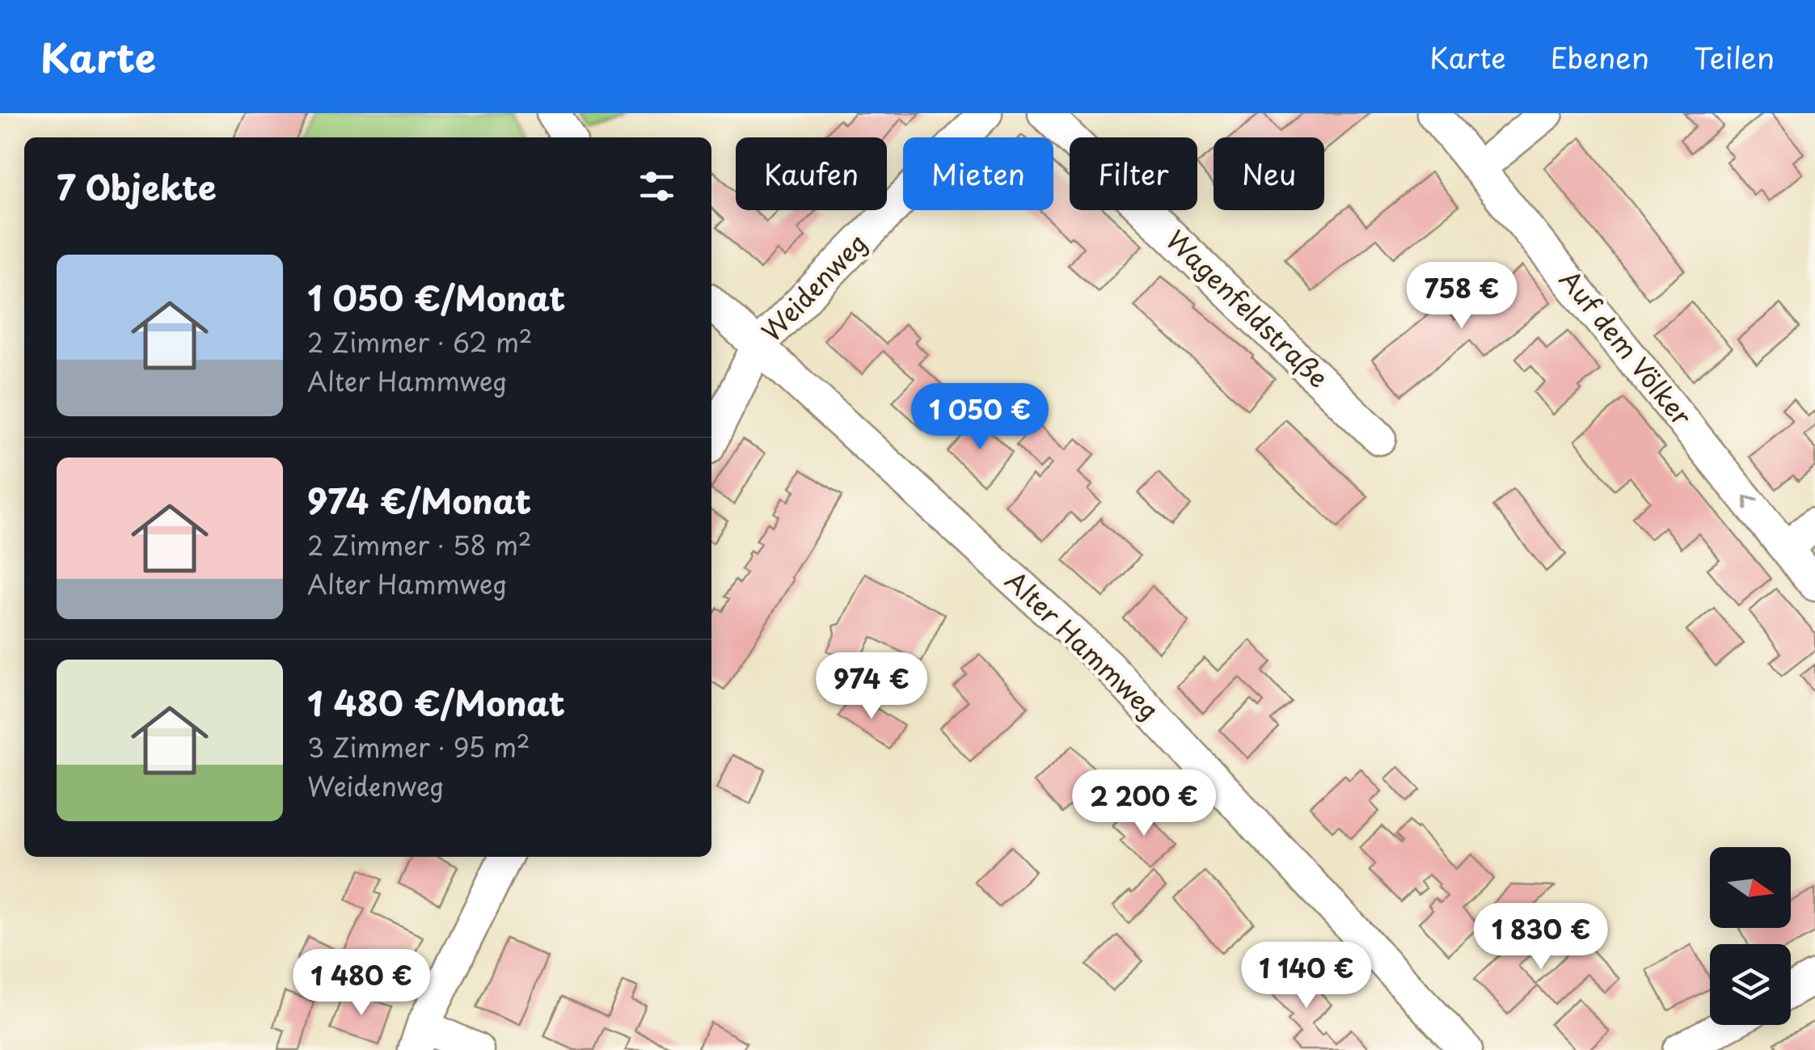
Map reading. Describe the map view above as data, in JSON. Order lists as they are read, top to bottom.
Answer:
{
  "streets": {
    "street": [
      "Weidenweg",
      "Wagenfeldstraße",
      "Auf dem Völker",
      "Alter Hammweg"
    ]
  },
  "crossings": [
    ["Weidenweg", "Alter Hammweg"]
  ],
  "one_way": ["Auf dem Völker"],
  "north": "right",
  "page": {
    "header": "Karte",
    "nav": ["Karte", "Ebenen", "Teilen"],
    "chip": [
      "Kaufen",
      "Mieten",
      "Filter",
      "Neu"
    ],
    "heading": "7 Objekte",
    "list": [
      {
        "name": "1 050 €/Monat",
        "note": "2 Zimmer · 62 m² · Alter Hammweg"
      },
      {
        "name": "974 €/Monat",
        "note": "2 Zimmer · 58 m² · Alter Hammweg"
      },
      {
        "name": "1 480 €/Monat",
        "note": "3 Zimmer · 95 m² · Weidenweg"
      }
    ],
    "price": [
      "758 €",
      "1 050 €",
      "974 €",
      "2 200 €",
      "1 830 €",
      "1 140 €",
      "1 480 €"
    ]
  }
}
